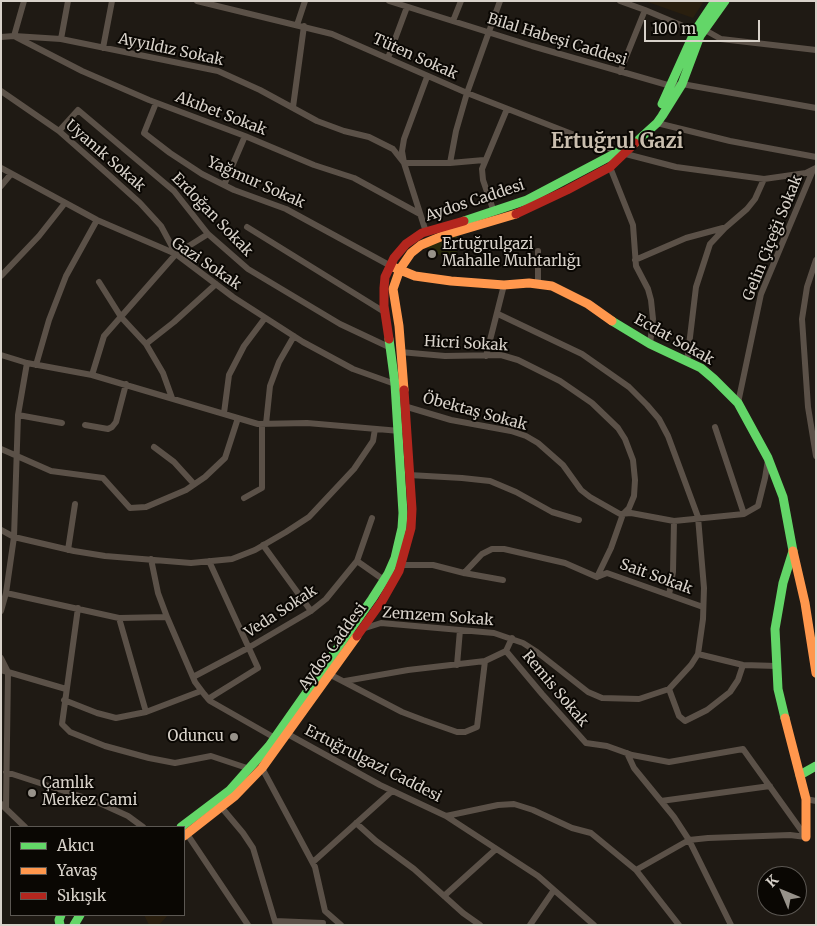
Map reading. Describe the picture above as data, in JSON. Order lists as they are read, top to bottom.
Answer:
{
  "streets": {
    "main road": ["Aydos Caddesi", "Ecdat Sokak"],
    "street": [
      "Bilal Habeşi Caddesi",
      "Ayyıldız Sokak",
      "Tüten Sokak",
      "Akıbet Sokak",
      "Uyanık Sokak",
      "Yağmur Sokak",
      "Erdoğan Sokak",
      "Gelin Çiçeği Sokak",
      "Gazi Sokak",
      "Hicri Sokak",
      "Öbektaş Sokak",
      "Sait Sokak",
      "Veda Sokak",
      "Zemzem Sokak",
      "Remis Sokak",
      "Ertuğrulgazi Caddesi"
    ]
  },
  "crossings": [
    ["Bilal Habeşi Caddesi", "Aydos Caddesi"],
    ["Ayyıldız Sokak", "Akıbet Sokak"],
    ["Tüten Sokak", "Aydos Caddesi"],
    ["Tüten Sokak", "Gelin Çiçeği Sokak"],
    ["Akıbet Sokak", "Yağmur Sokak"],
    ["Uyanık Sokak", "Erdoğan Sokak"],
    ["Uyanık Sokak", "Gazi Sokak"],
    ["Yağmur Sokak", "Aydos Caddesi"],
    ["Yağmur Sokak", "Ecdat Sokak"],
    ["Aydos Caddesi", "Erdoğan Sokak"],
    ["Aydos Caddesi", "Gazi Sokak"],
    ["Aydos Caddesi", "Ecdat Sokak"],
    ["Aydos Caddesi", "Hicri Sokak"],
    ["Aydos Caddesi", "Öbektaş Sokak"],
    ["Aydos Caddesi", "Zemzem Sokak"],
    ["Aydos Caddesi", "Ertuğrulgazi Caddesi"],
    ["Gelin Çiçeği Sokak", "Ecdat Sokak"],
    ["Ecdat Sokak", "Remis Sokak"],
    ["Hicri Sokak", "Öbektaş Sokak"],
    ["Hicri Sokak", "Sait Sokak"]
  ],
  "districts": ["Ertuğrul Gazi"],
  "places": ["Ertuğrulgazi Mahalle Muhtarlığı", "Oduncu", "Çamlık Merkez Cami"],
  "legend": ["Akıcı", "Yavaş", "Sıkışık"],
  "scale_bar": "100 m",
  "north": "top left"
}
